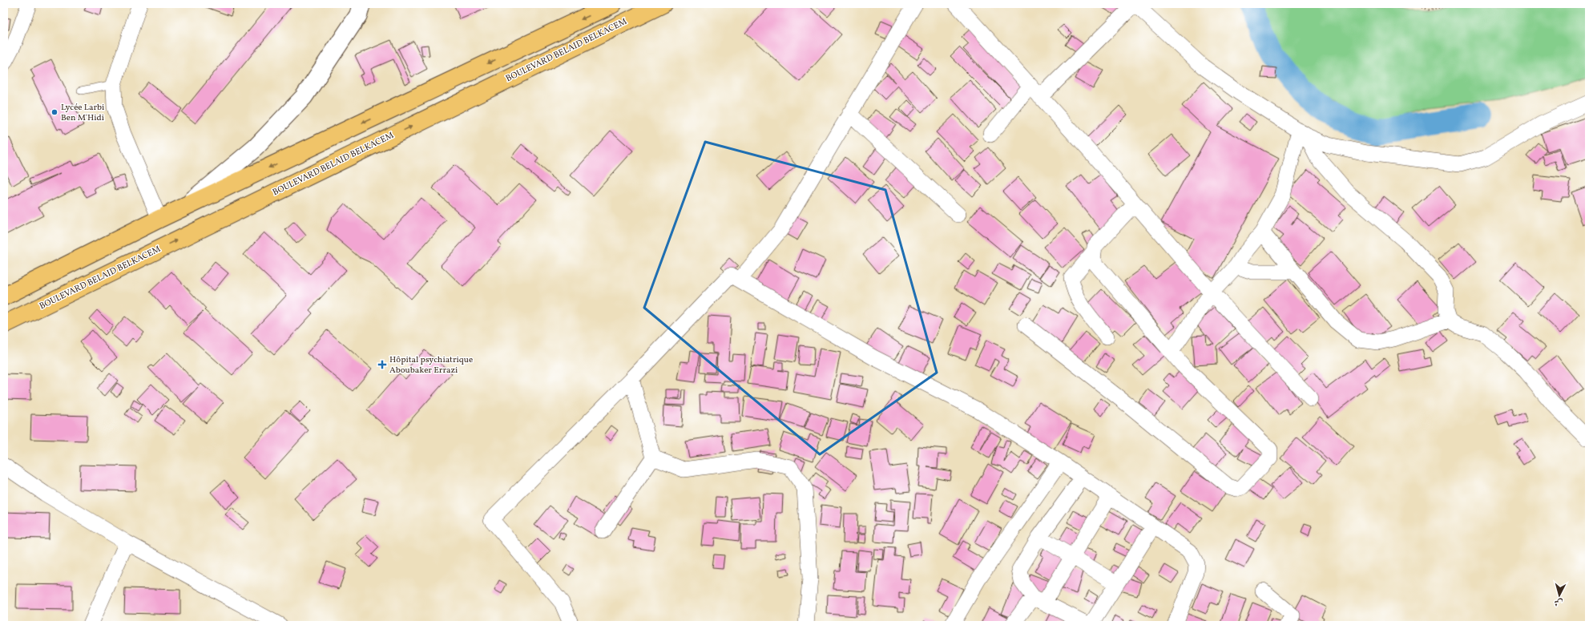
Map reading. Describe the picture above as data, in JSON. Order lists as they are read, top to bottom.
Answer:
{
  "streets": {
    "main road": ["BOULEVARD BELAID BELKACEM"]
  },
  "places": {
    "other": ["Lycée Larbi Ben M'Hidi"],
    "health": ["Hôpital psychiatrique Aboubaker Errazi"]
  },
  "north": "bottom"
}
